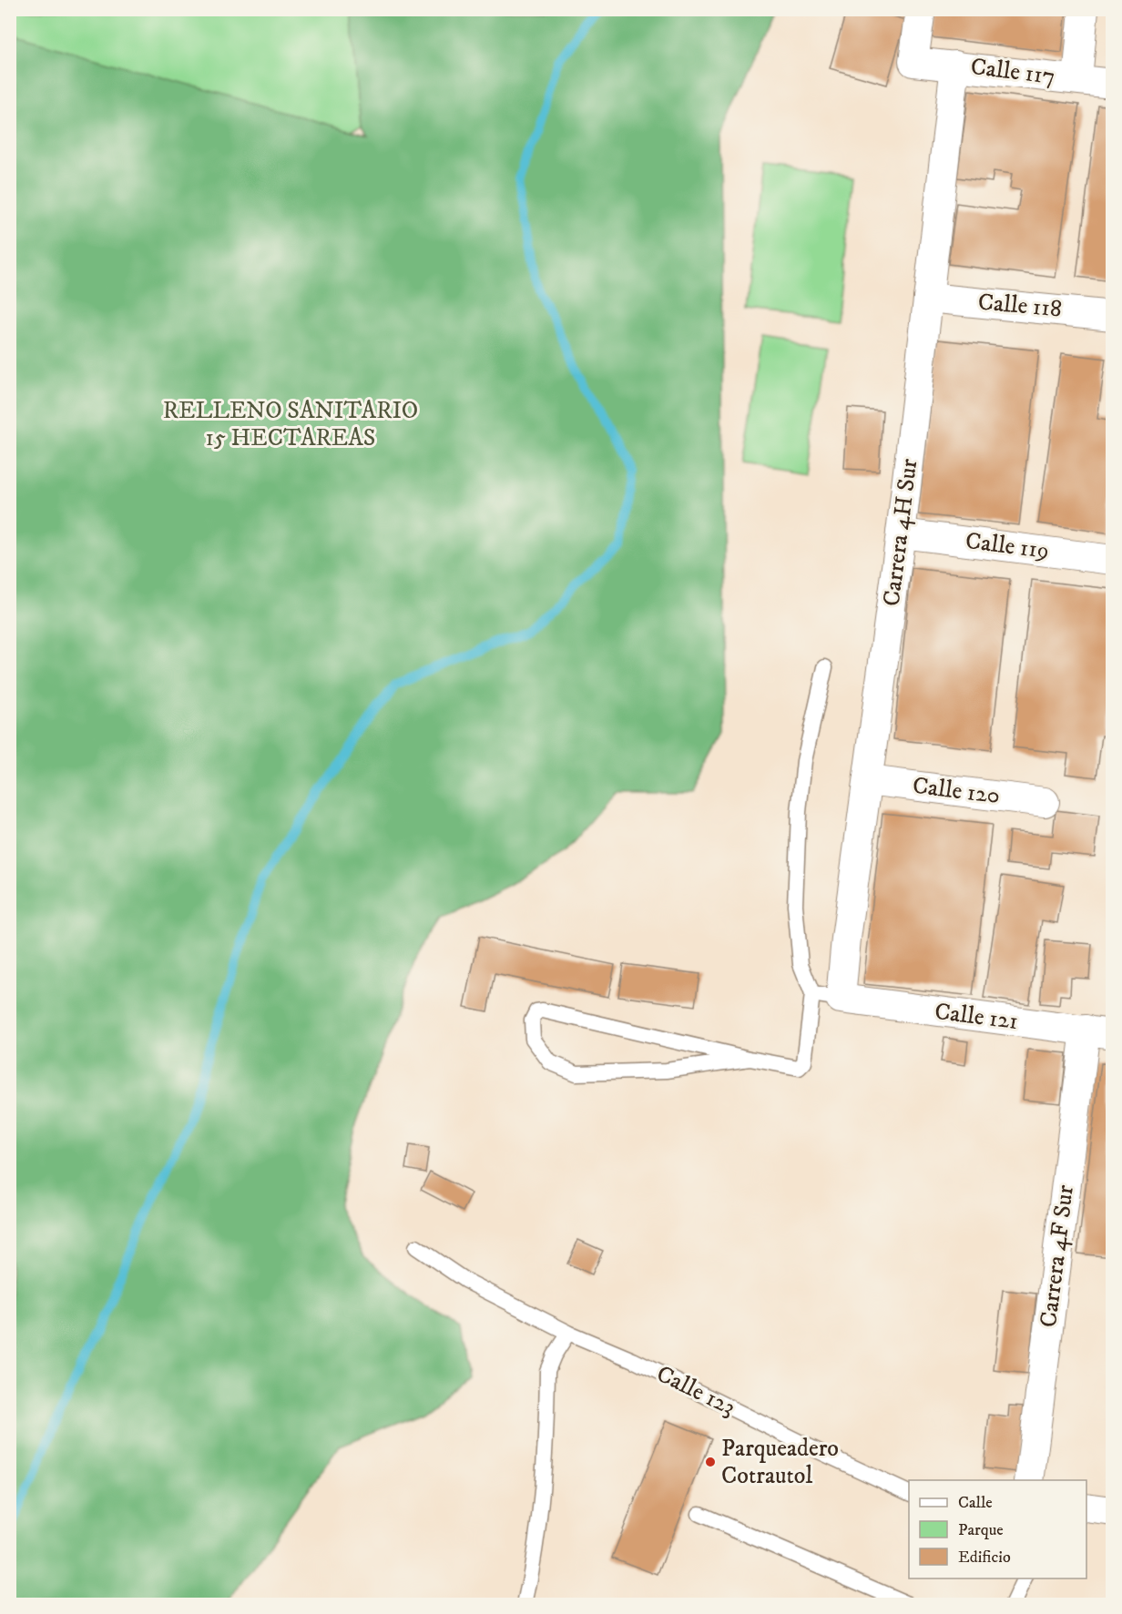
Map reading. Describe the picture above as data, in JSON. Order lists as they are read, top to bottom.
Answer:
{
  "streets": {
    "street": [
      "Calle 117",
      "Calle 118",
      "Carrera 4H Sur",
      "Calle 119",
      "Calle 120",
      "Calle 121",
      "Carrera 4F Sur"
    ],
    "lane": ["Calle 123"]
  },
  "crossings": [
    ["Calle 117", "Carrera 4H Sur"],
    ["Calle 118", "Carrera 4H Sur"],
    ["Carrera 4H Sur", "Calle 119"],
    ["Carrera 4H Sur", "Calle 120"],
    ["Carrera 4H Sur", "Calle 121"],
    ["Calle 121", "Carrera 4F Sur"]
  ],
  "parks": ["RELLENO SANITARIO 15 HECTAREAS"],
  "places": ["Parqueadero Cotrautol"],
  "legend": ["Calle", "Parque", "Edificio"]
}
